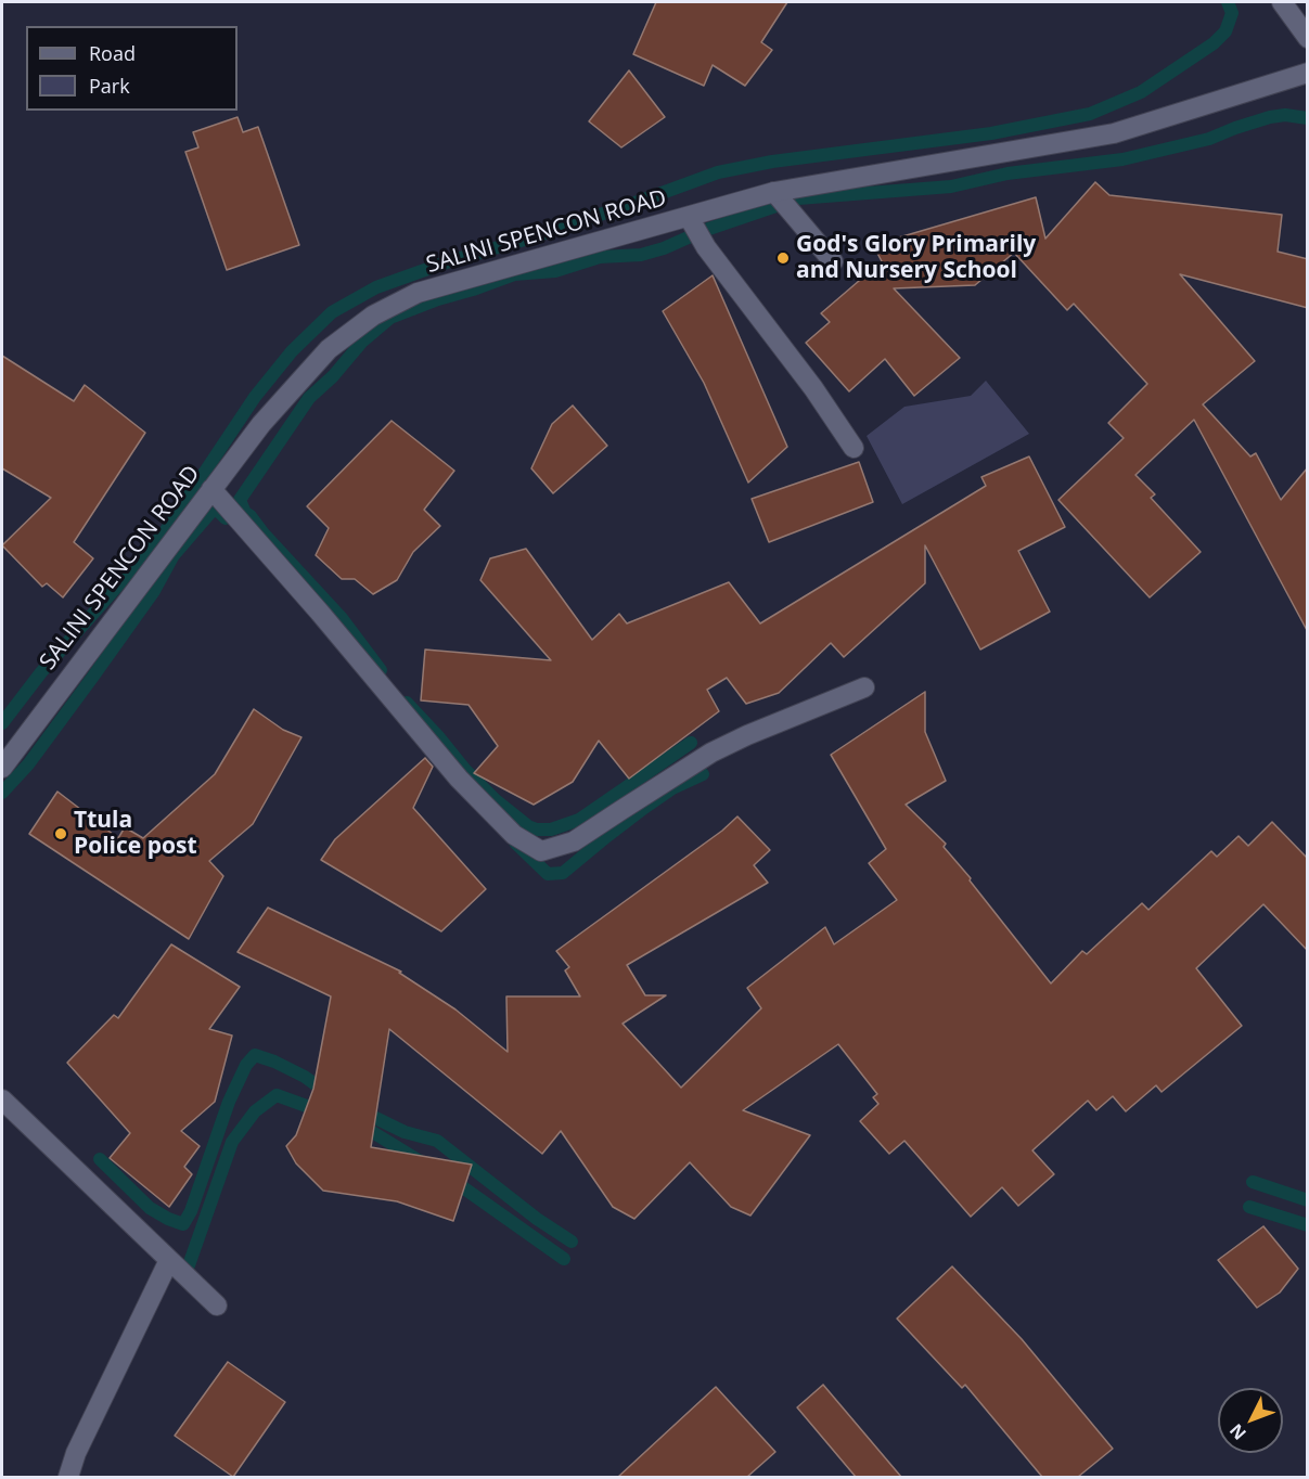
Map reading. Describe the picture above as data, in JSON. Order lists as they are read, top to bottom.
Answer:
{
  "streets": {
    "street": ["SALINI SPENCON ROAD"]
  },
  "places": ["God's Glory Primarily and Nursery School", "Ttula Police post"],
  "legend": ["Road", "Park"],
  "north": "bottom left"
}
